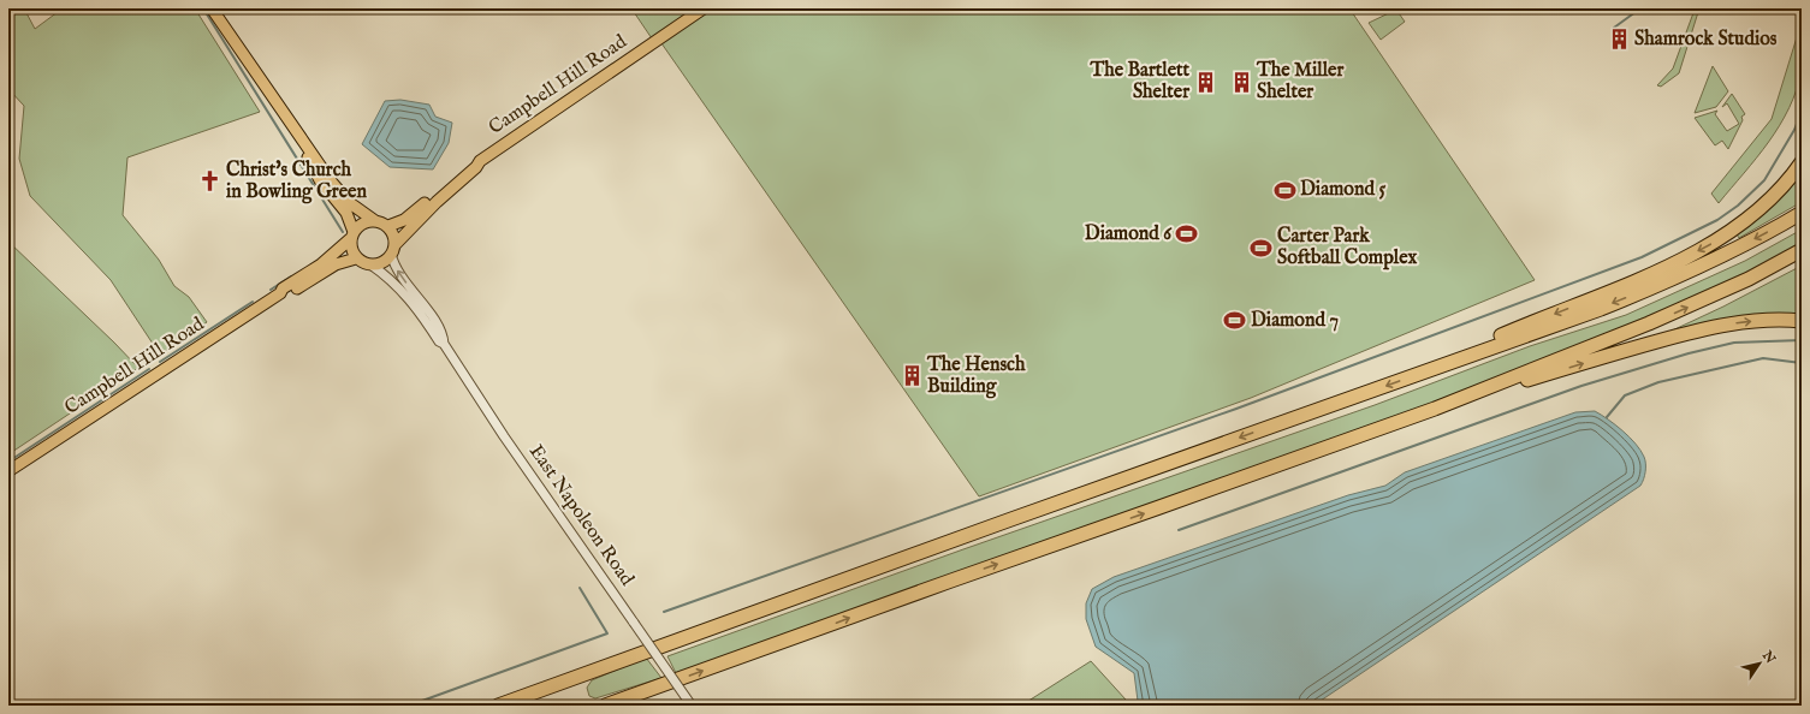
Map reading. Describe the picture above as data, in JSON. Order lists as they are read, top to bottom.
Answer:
{
  "streets": {
    "main road": ["Campbell Hill Road"],
    "street": ["East Napoleon Road"]
  },
  "crossings": [
    ["Campbell Hill Road", "East Napoleon Road"]
  ],
  "places": {
    "building": [
      "Shamrock Studios",
      "The Bartlett Shelter",
      "The Miller Shelter",
      "The Hensch Building"
    ],
    "church": ["Christ's Church in Bowling Green"],
    "sports": [
      "Diamond 5",
      "Diamond 6",
      "Carter Park Softball Complex",
      "Diamond 7"
    ]
  },
  "north": "top right"
}
